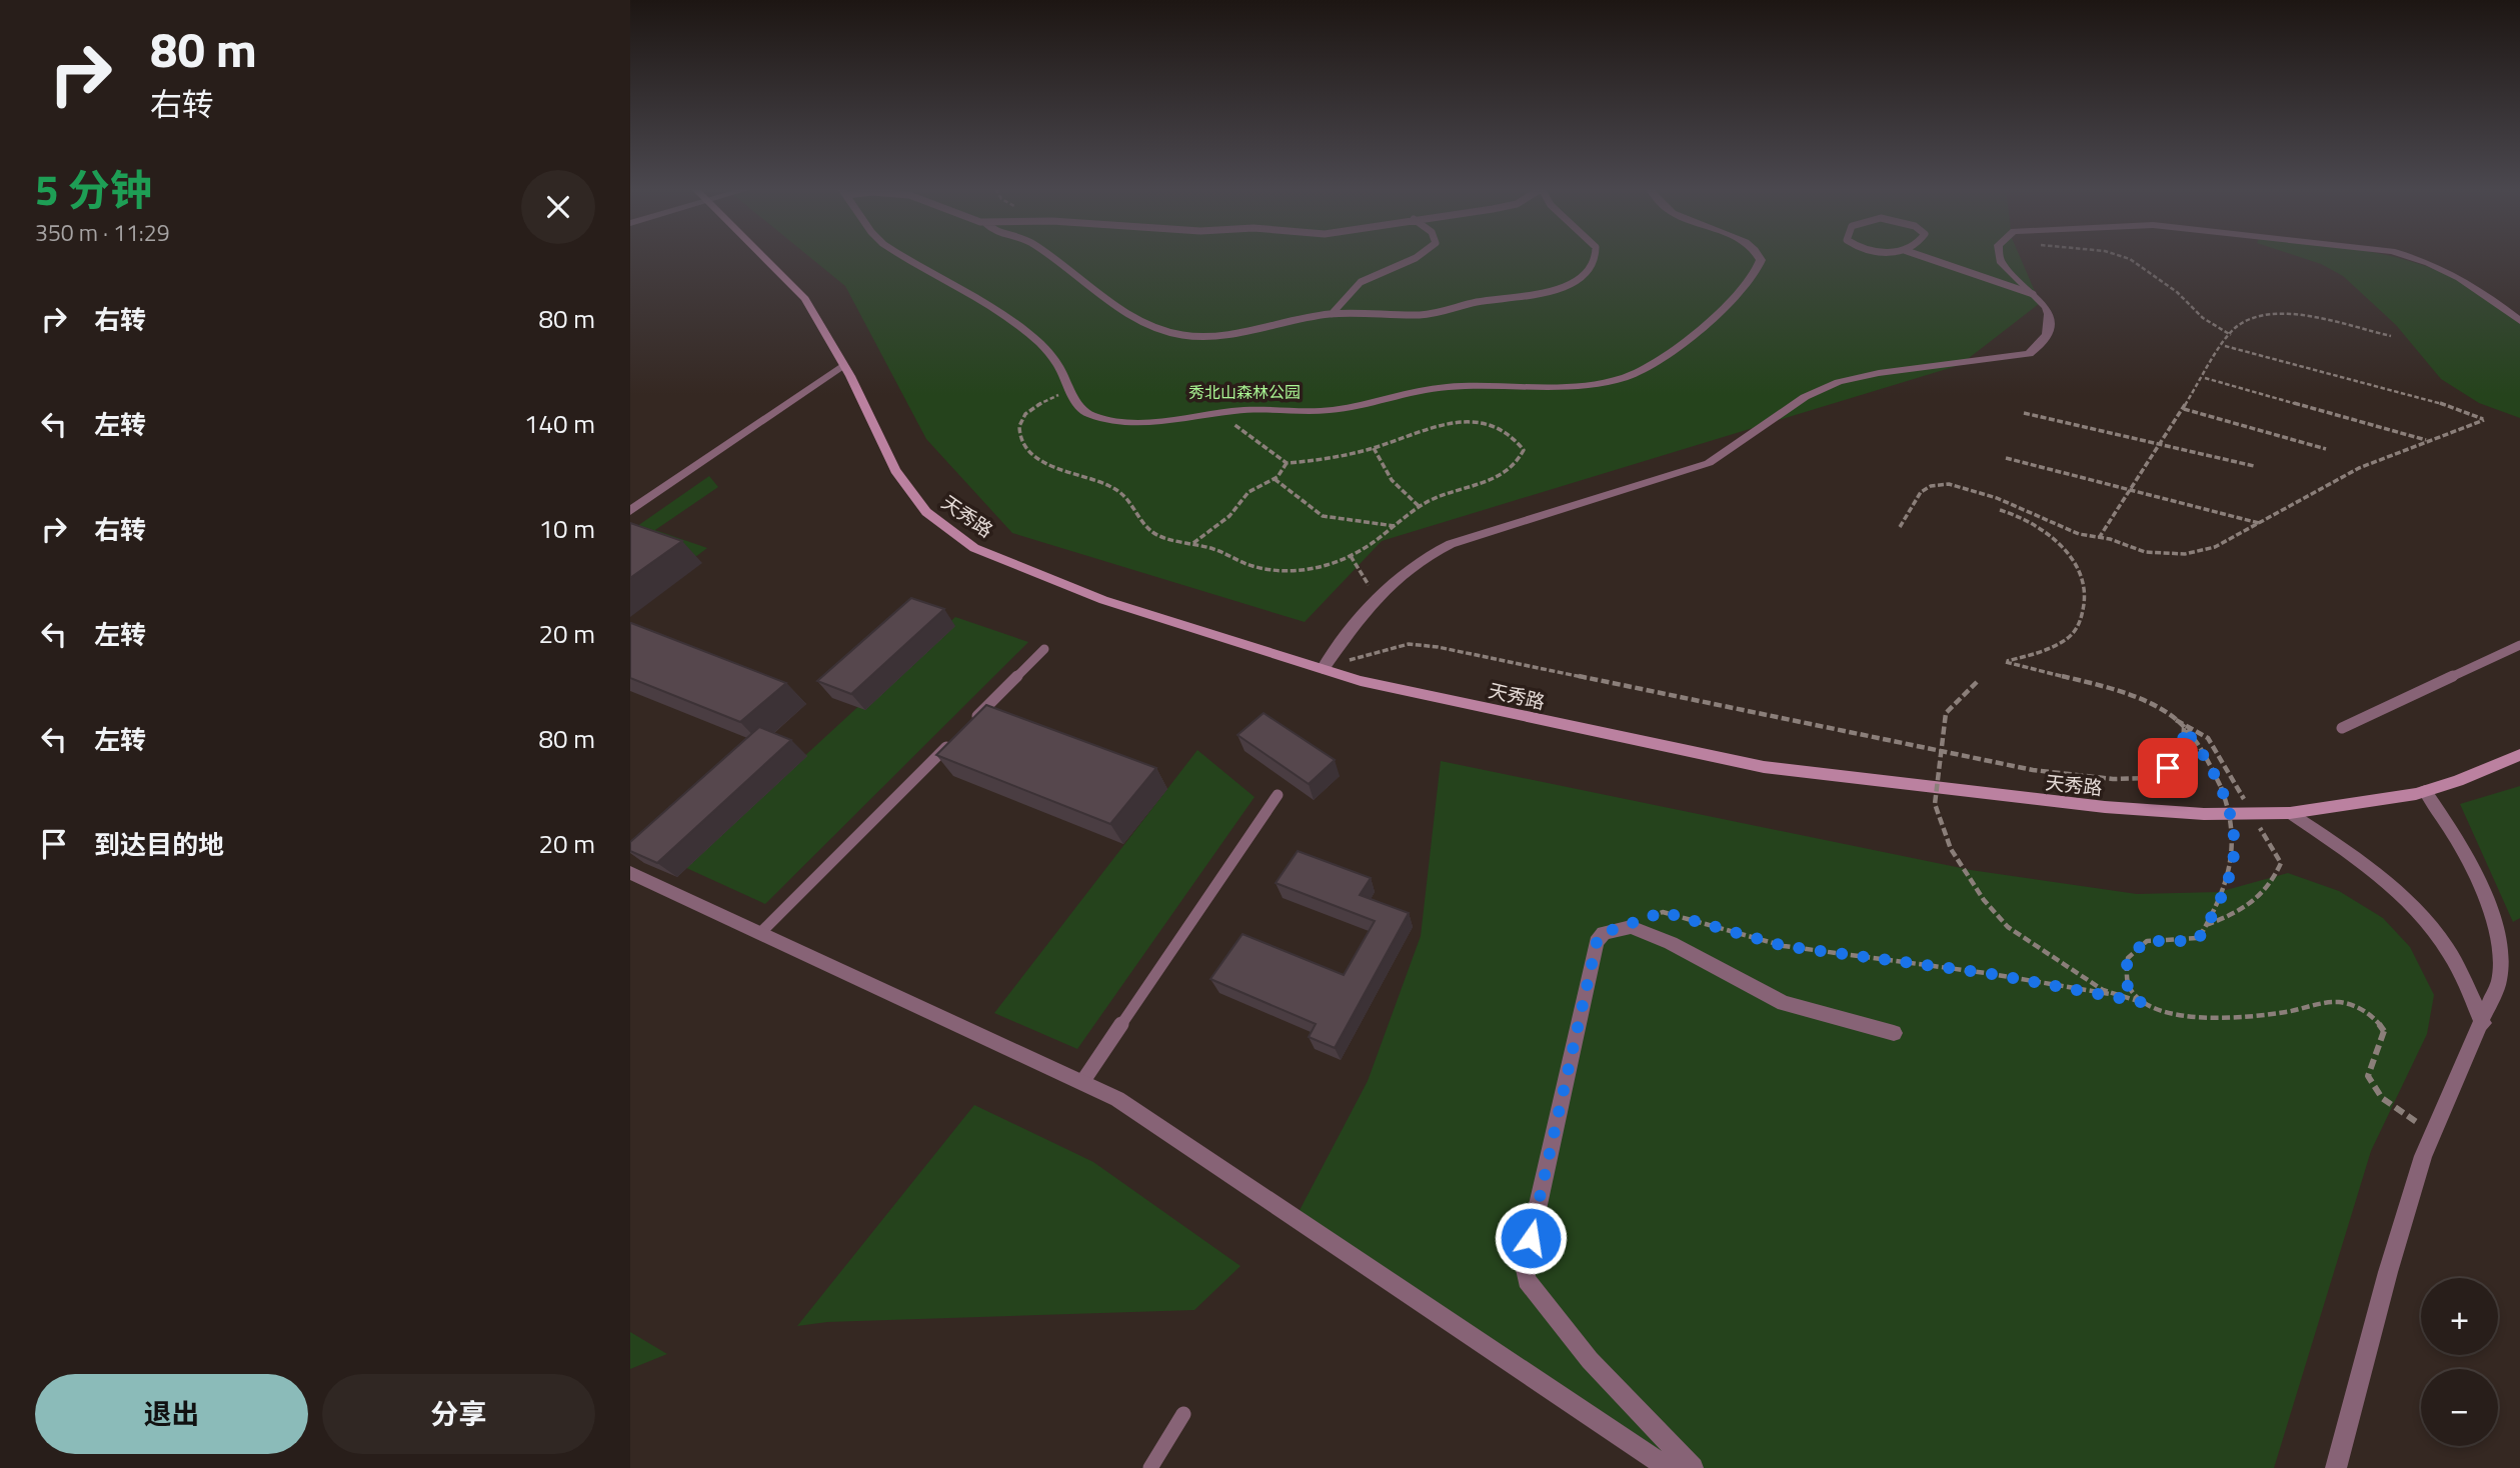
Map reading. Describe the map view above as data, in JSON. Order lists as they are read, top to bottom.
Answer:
{
  "streets": {
    "main road": ["天秀路"]
  },
  "parks": ["秀北山森林公园"],
  "page": {
    "turn": ["80 m", "右转"],
    "heading": ["5 分钟", "350 m · 11:29"],
    "list": [
      {
        "name": "右转",
        "value": "80 m"
      },
      {
        "name": "左转",
        "value": "140 m"
      },
      {
        "name": "右转",
        "value": "10 m"
      },
      {
        "name": "左转",
        "value": "20 m"
      },
      {
        "name": "左转",
        "value": "80 m"
      },
      {
        "name": "到达目的地",
        "value": "20 m"
      }
    ],
    "map_buttons": ["+", "−"],
    "buttons": ["退出", "分享"]
  }
}
